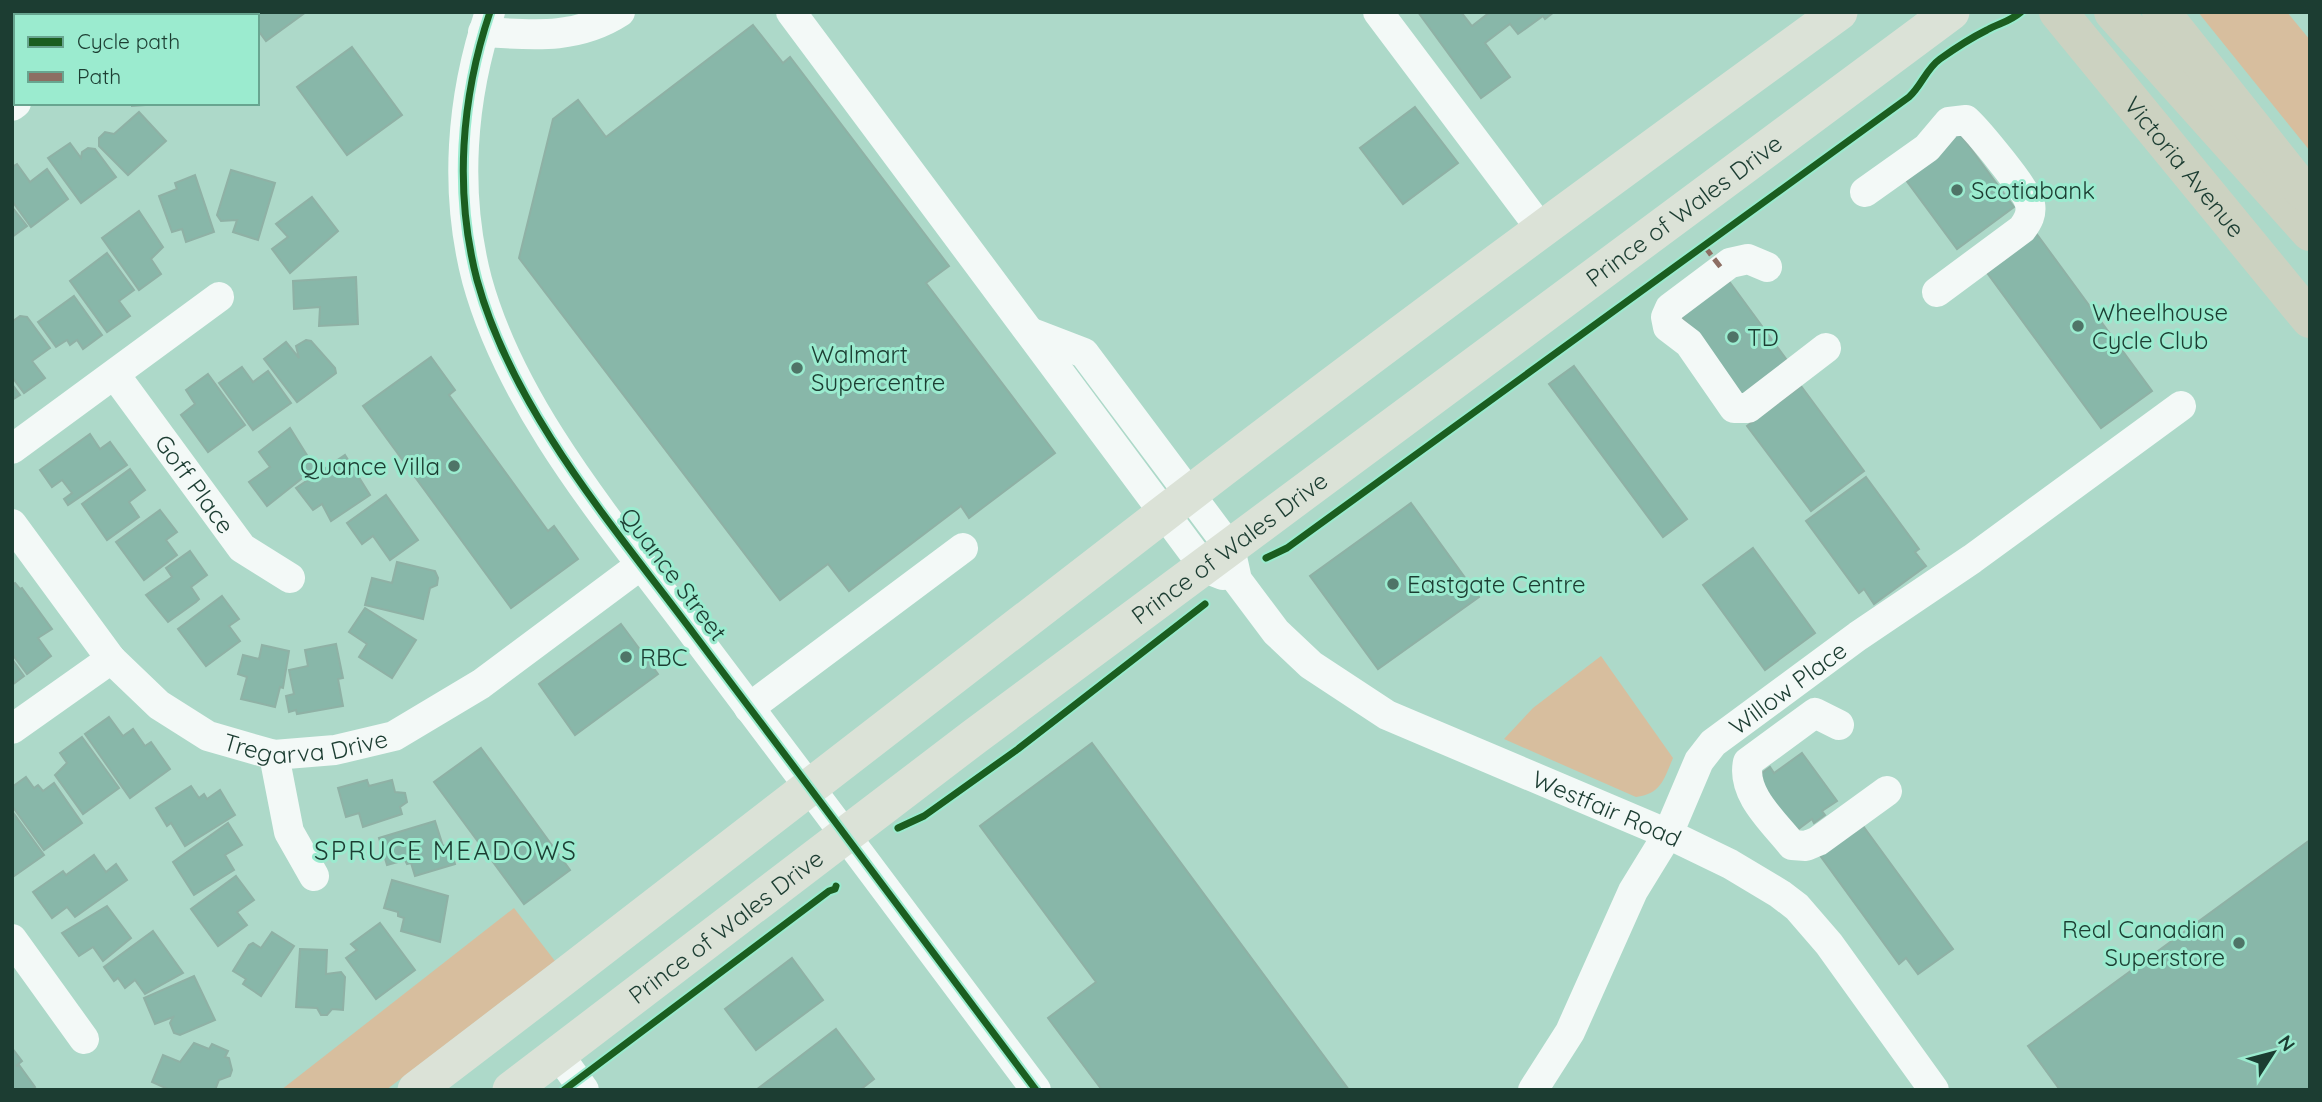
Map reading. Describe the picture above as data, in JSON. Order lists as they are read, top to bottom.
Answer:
{
  "streets": {
    "highway": ["Victoria Avenue"],
    "main road": ["Prince of Wales Drive"],
    "street": [
      "Goff Place",
      "Quance Street",
      "Willow Place",
      "Tregarva Drive",
      "Westfair Road"
    ]
  },
  "crossings": [
    ["Prince of Wales Drive", "Quance Street"],
    ["Prince of Wales Drive", "Westfair Road"],
    ["Quance Street", "Tregarva Drive"],
    ["Willow Place", "Westfair Road"]
  ],
  "districts": ["SPRUCE MEADOWS"],
  "places": [
    "Scotiabank",
    "Wheelhouse Cycle Club",
    "TD",
    "Walmart Supercentre",
    "Quance Villa",
    "Eastgate Centre",
    "RBC",
    "Real Canadian Superstore"
  ],
  "legend": ["Cycle path", "Path"],
  "north": "top right"
}
